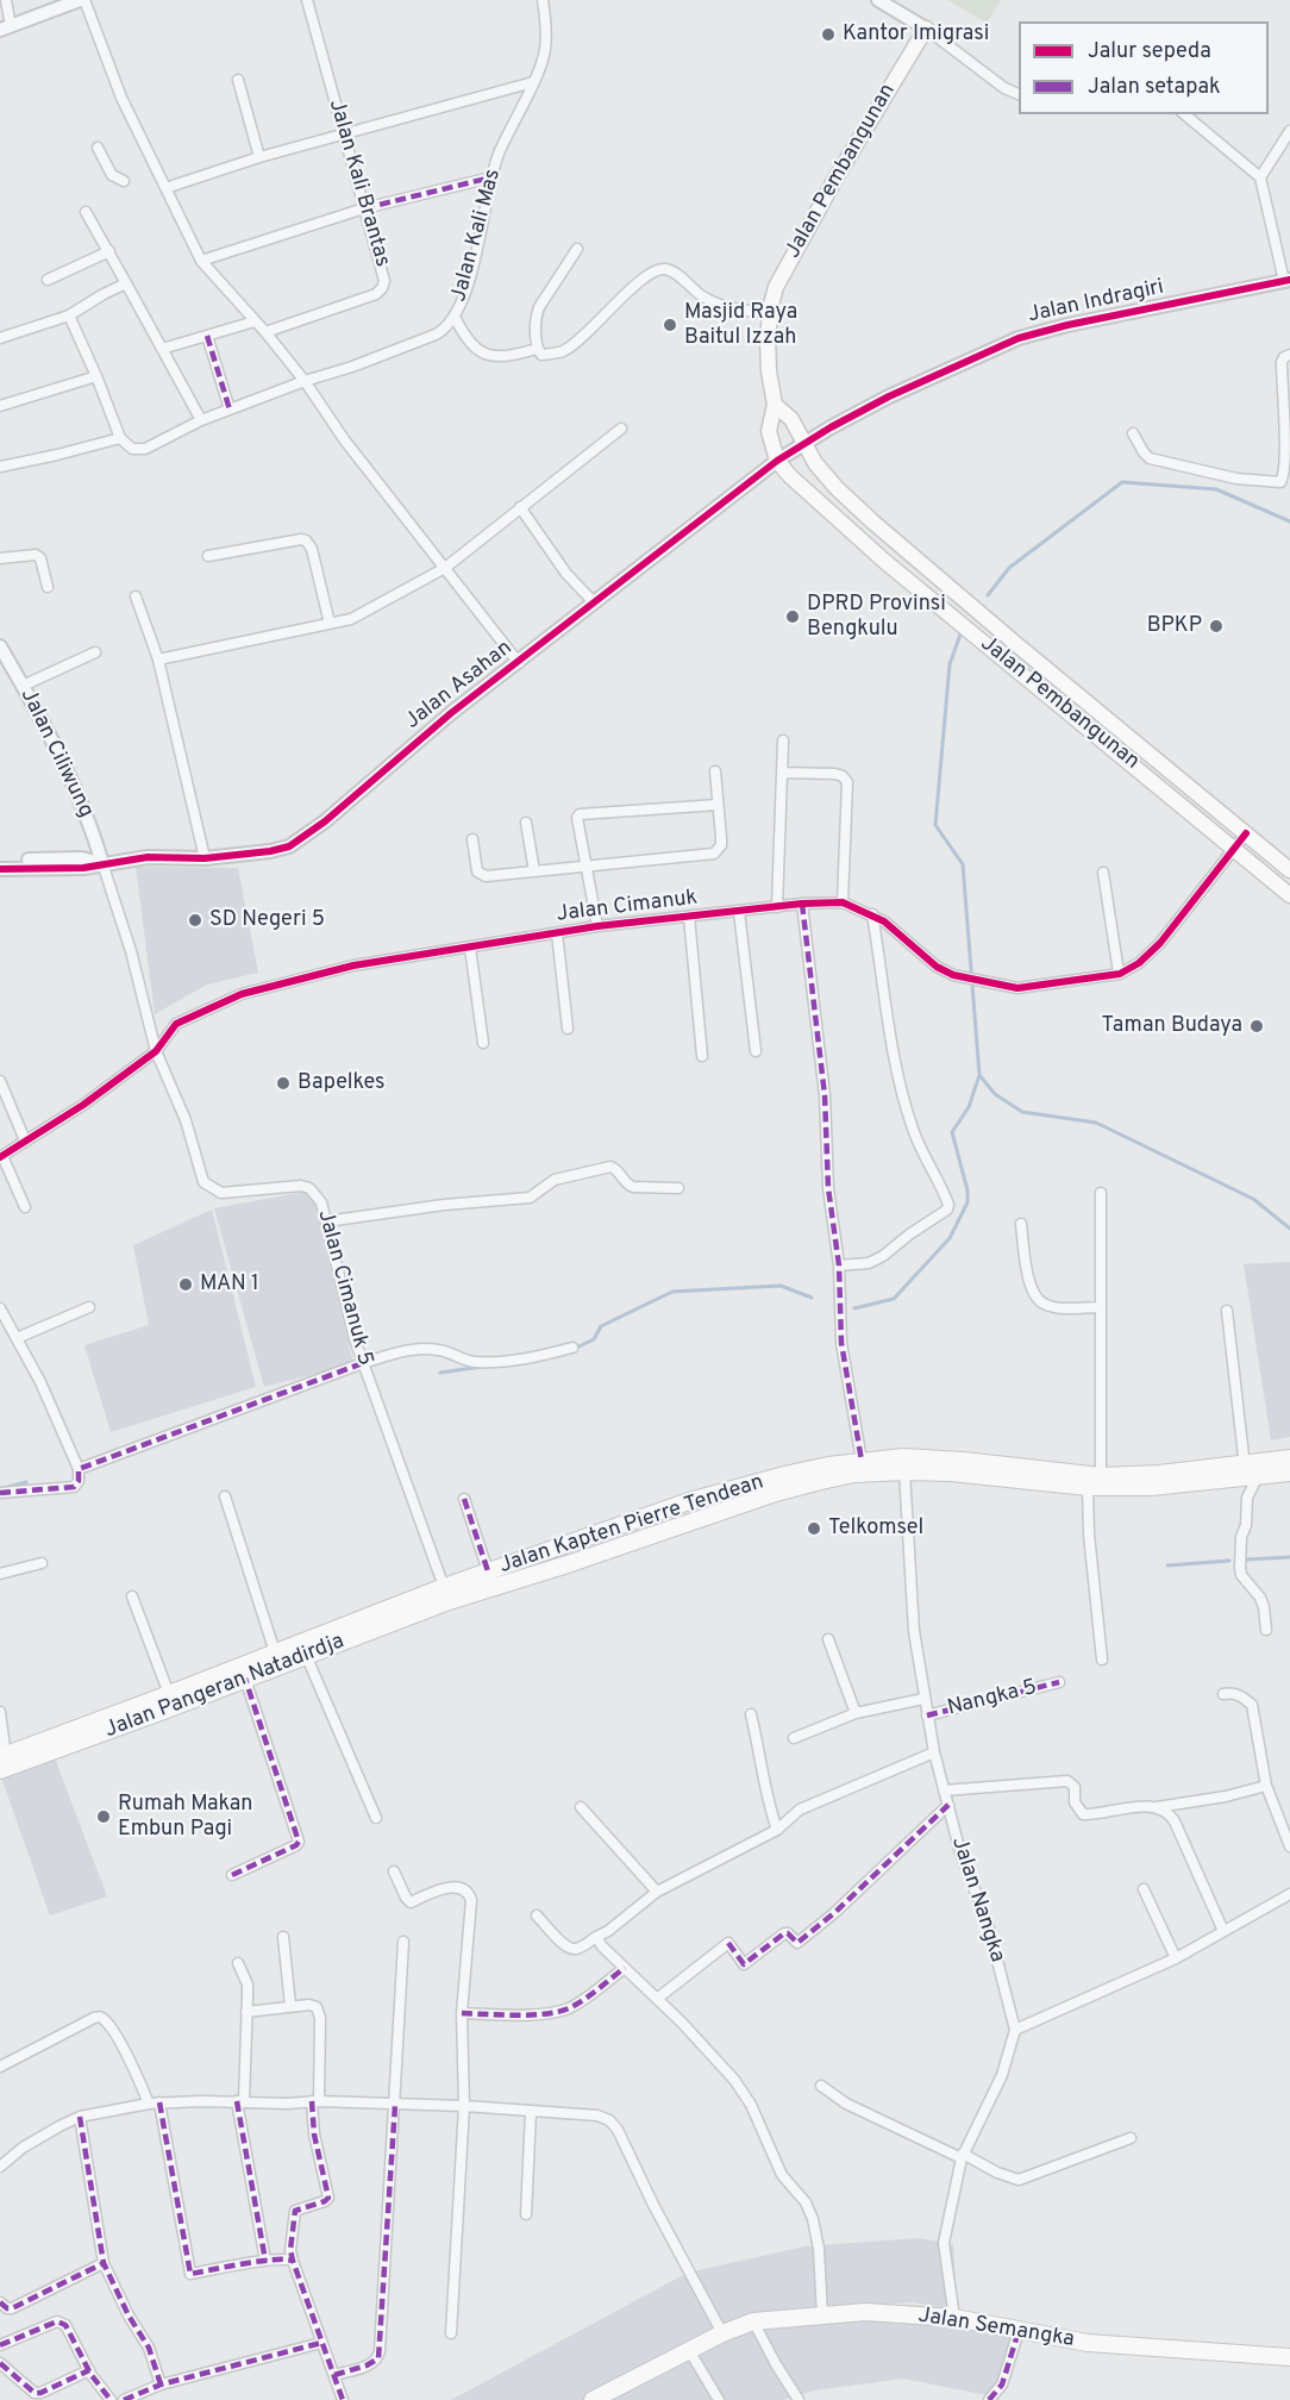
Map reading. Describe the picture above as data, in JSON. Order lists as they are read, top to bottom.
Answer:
{
  "streets": {
    "main road": [
      "Jalan Pembangunan",
      "Jalan Kapten Pierre Tendean",
      "Jalan Pangeran Natadirdja",
      "Jalan Semangka"
    ],
    "street": [
      "Jalan Kali Brantas",
      "Jalan Kali Mas",
      "Jalan Indragiri",
      "Jalan Asahan",
      "Jalan Ciliwung",
      "Jalan Cimanuk",
      "Jalan Cimanuk 5",
      "Nangka 5",
      "Jalan Nangka"
    ]
  },
  "crossings": [
    ["Jalan Pembangunan", "Jalan Indragiri"],
    ["Jalan Pembangunan", "Jalan Asahan"],
    ["Jalan Pembangunan", "Jalan Cimanuk"],
    ["Jalan Indragiri", "Jalan Asahan"],
    ["Jalan Asahan", "Jalan Ciliwung"],
    ["Jalan Cimanuk", "Jalan Cimanuk 5"],
    ["Jalan Cimanuk 5", "Jalan Kapten Pierre Tendean"],
    ["Jalan Cimanuk 5", "Jalan Pangeran Natadirdja"],
    ["Jalan Kapten Pierre Tendean", "Jalan Pangeran Natadirdja"],
    ["Jalan Kapten Pierre Tendean", "Jalan Nangka"],
    ["Nangka 5", "Jalan Nangka"]
  ],
  "places": [
    "Kantor Imigrasi",
    "Masjid Raya Baitul Izzah",
    "DPRD Provinsi Bengkulu",
    "BPKP",
    "SD Negeri 5",
    "Taman Budaya",
    "Bapelkes",
    "MAN 1",
    "Telkomsel",
    "Rumah Makan Embun Pagi"
  ],
  "legend": ["Jalur sepeda", "Jalan setapak"]
}
